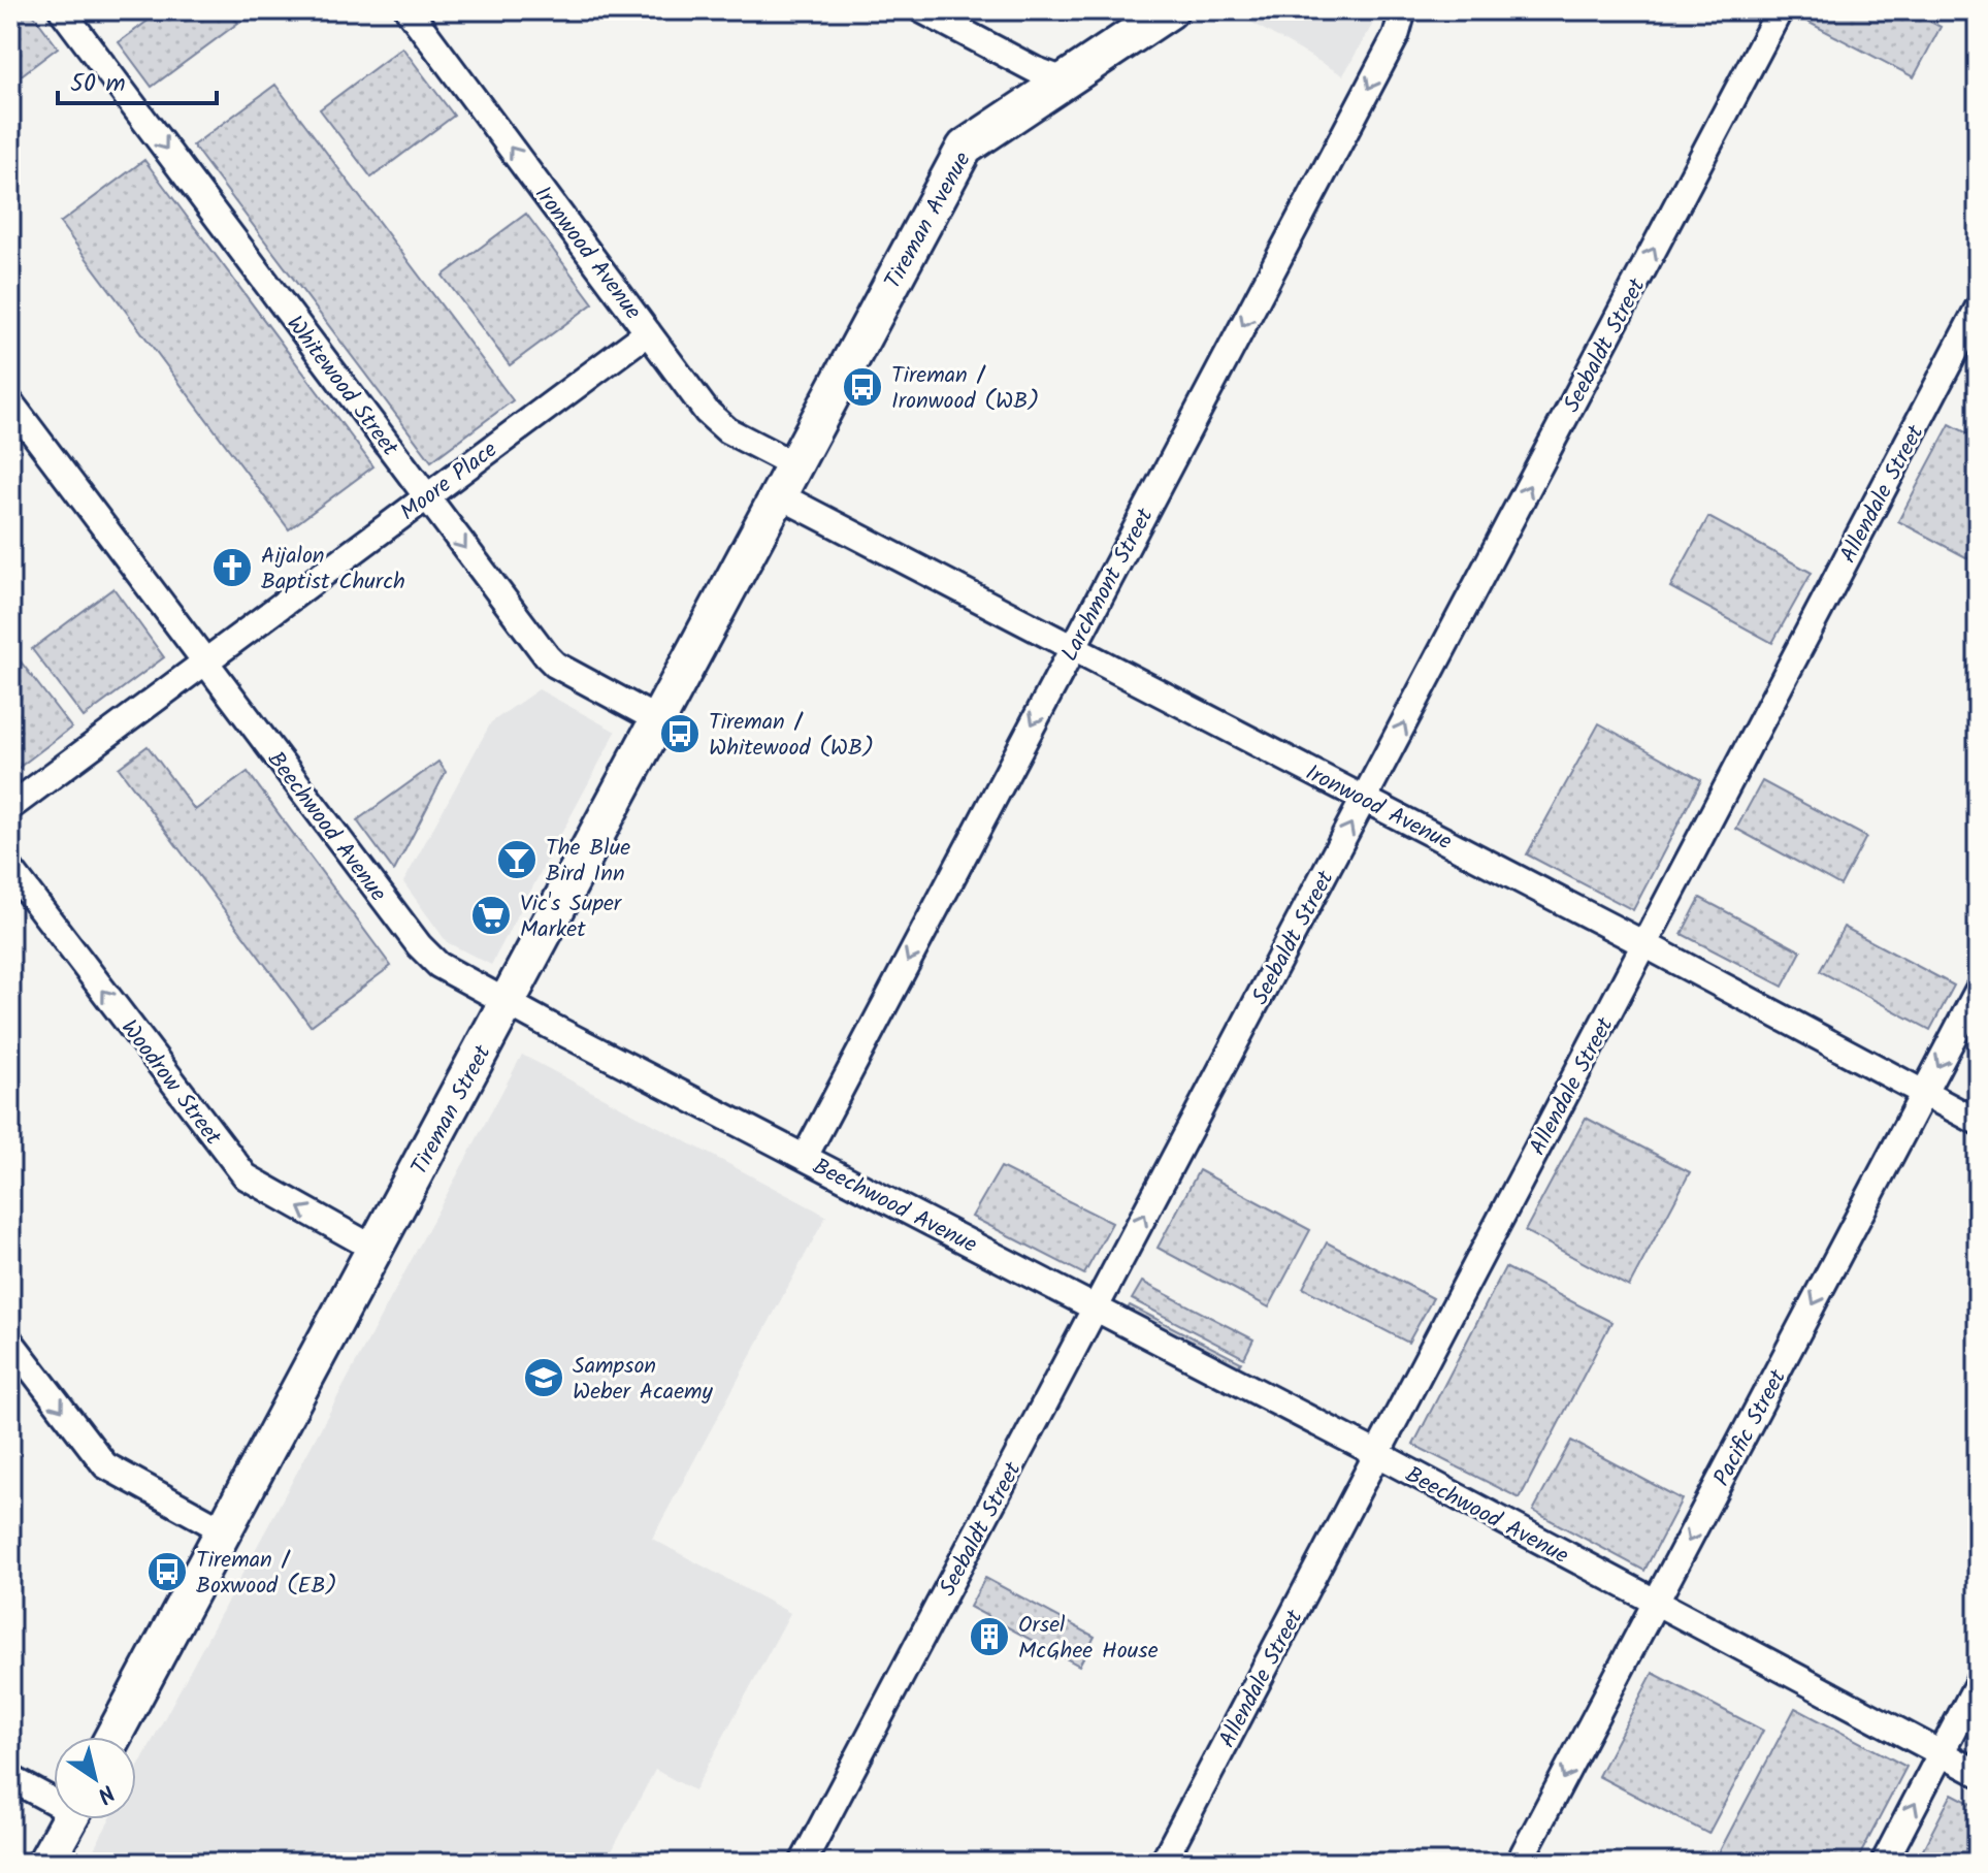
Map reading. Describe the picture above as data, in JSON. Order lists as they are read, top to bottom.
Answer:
{
  "streets": {
    "street": [
      "Tireman Avenue",
      "Ironwood Avenue",
      "Seebaldt Street",
      "Whitewood Street",
      "Moore Place",
      "Allendale Street",
      "Larchmont Street",
      "Beechwood Avenue",
      "Woodrow Street",
      "Tireman Street",
      "Pacific Street"
    ]
  },
  "crossings": [
    ["Tireman Avenue", "Ironwood Avenue"],
    ["Tireman Avenue", "Tireman Street"],
    ["Ironwood Avenue", "Seebaldt Street"],
    ["Ironwood Avenue", "Moore Place"],
    ["Ironwood Avenue", "Allendale Street"],
    ["Ironwood Avenue", "Larchmont Street"],
    ["Ironwood Avenue", "Tireman Street"],
    ["Ironwood Avenue", "Pacific Street"],
    ["Seebaldt Street", "Beechwood Avenue"],
    ["Whitewood Street", "Moore Place"],
    ["Whitewood Street", "Tireman Street"],
    ["Moore Place", "Beechwood Avenue"],
    ["Allendale Street", "Beechwood Avenue"],
    ["Larchmont Street", "Beechwood Avenue"],
    ["Beechwood Avenue", "Tireman Street"],
    ["Beechwood Avenue", "Pacific Street"],
    ["Woodrow Street", "Tireman Street"]
  ],
  "one_way": [
    "Seebaldt Street",
    "Whitewood Street",
    "Larchmont Street",
    "Woodrow Street",
    "Pacific Street"
  ],
  "places": {
    "bus stop": ["Tireman / Ironwood (WB)", "Tireman / Whitewood (WB)", "Tireman / Boxwood (EB)"],
    "church": ["Aijalon Baptist Church"],
    "bar": ["The Blue Bird Inn"],
    "supermarket": ["Vic's Super Market"],
    "school or university": ["Sampson Weber Acaemy"],
    "building": ["Orsel McGhee House"]
  },
  "scale_bar": "50 m",
  "north": "bottom right"
}
